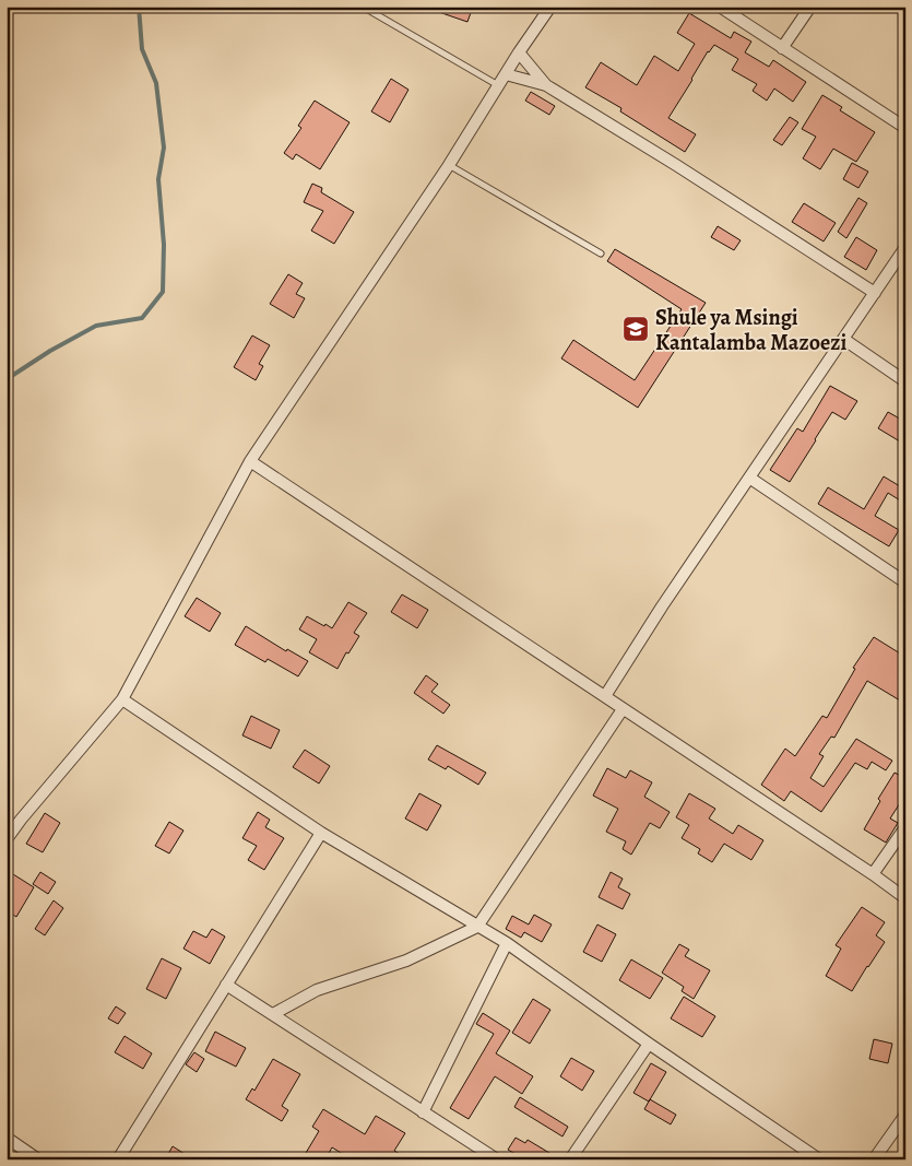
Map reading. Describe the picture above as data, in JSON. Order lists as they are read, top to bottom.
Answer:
{
  "places": {
    "school or university": ["Shule ya Msingi Kantalamba Mazoezi"]
  }
}
